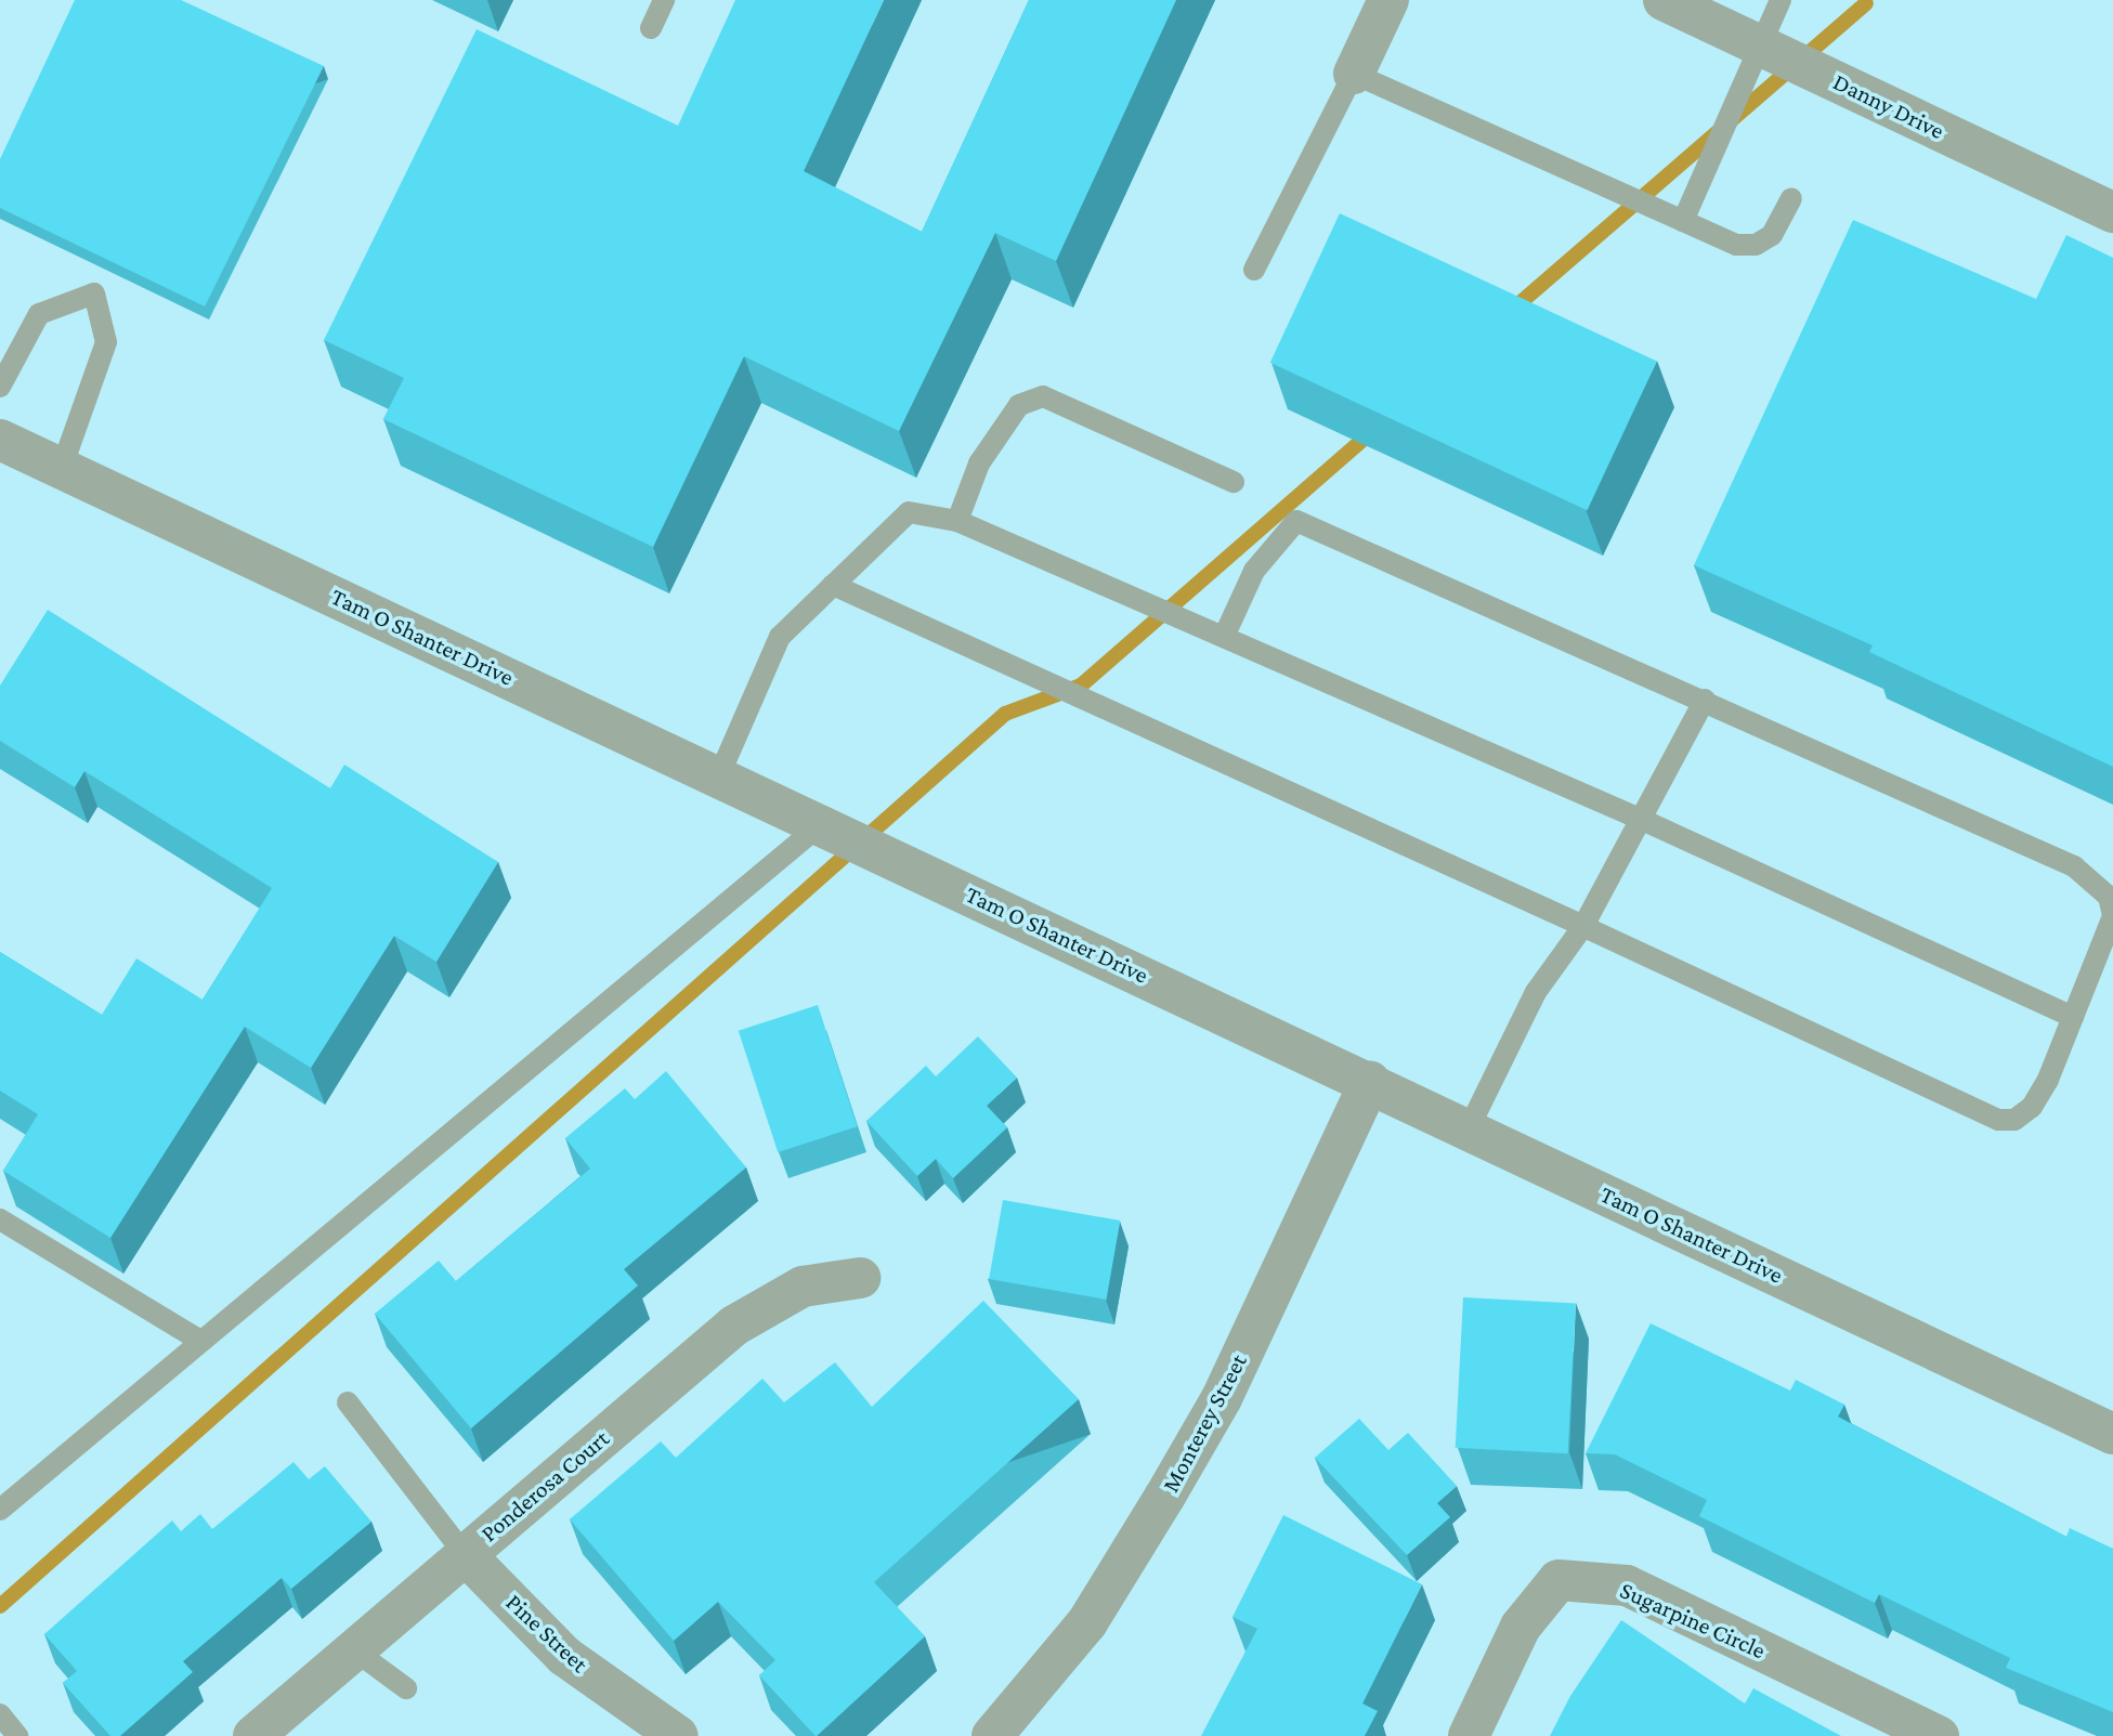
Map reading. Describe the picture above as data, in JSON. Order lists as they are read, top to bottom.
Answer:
{
  "streets": {
    "street": [
      "Danny Drive",
      "Tam O Shanter Drive",
      "Monterey Street",
      "Ponderosa Court",
      "Sugarpine Circle",
      "Pine Street"
    ]
  },
  "crossings": [
    ["Tam O Shanter Drive", "Monterey Street"],
    ["Ponderosa Court", "Pine Street"]
  ]
}
